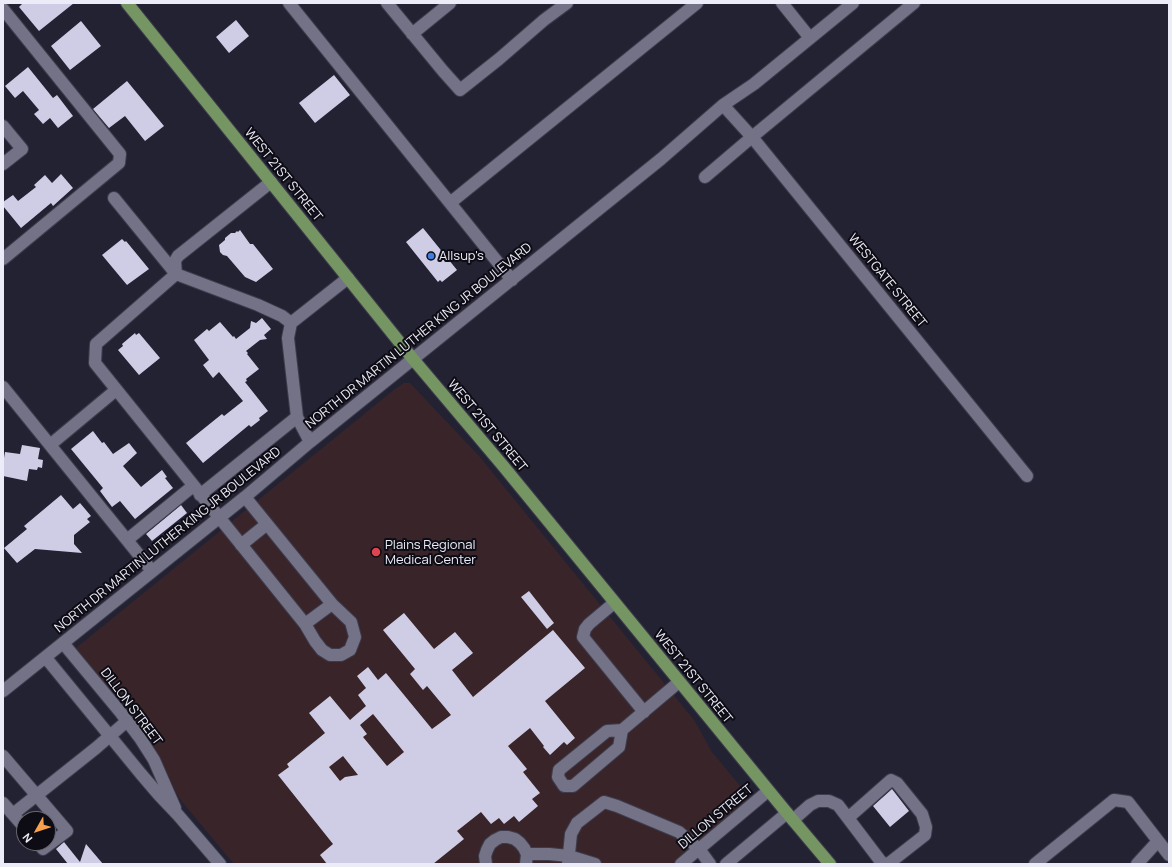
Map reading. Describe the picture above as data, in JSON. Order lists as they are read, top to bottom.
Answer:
{
  "streets": {
    "main road": ["WEST 21ST STREET"],
    "street": ["WESTGATE STREET", "NORTH DR MARTIN LUTHER KING JR BOULEVARD", "DILLON STREET"]
  },
  "crossings": [
    ["WEST 21ST STREET", "NORTH DR MARTIN LUTHER KING JR BOULEVARD"],
    ["WEST 21ST STREET", "DILLON STREET"],
    ["WESTGATE STREET", "NORTH DR MARTIN LUTHER KING JR BOULEVARD"],
    ["NORTH DR MARTIN LUTHER KING JR BOULEVARD", "DILLON STREET"]
  ],
  "places": ["Allsup's", "Plains Regional Medical Center"],
  "north": "bottom left"
}
